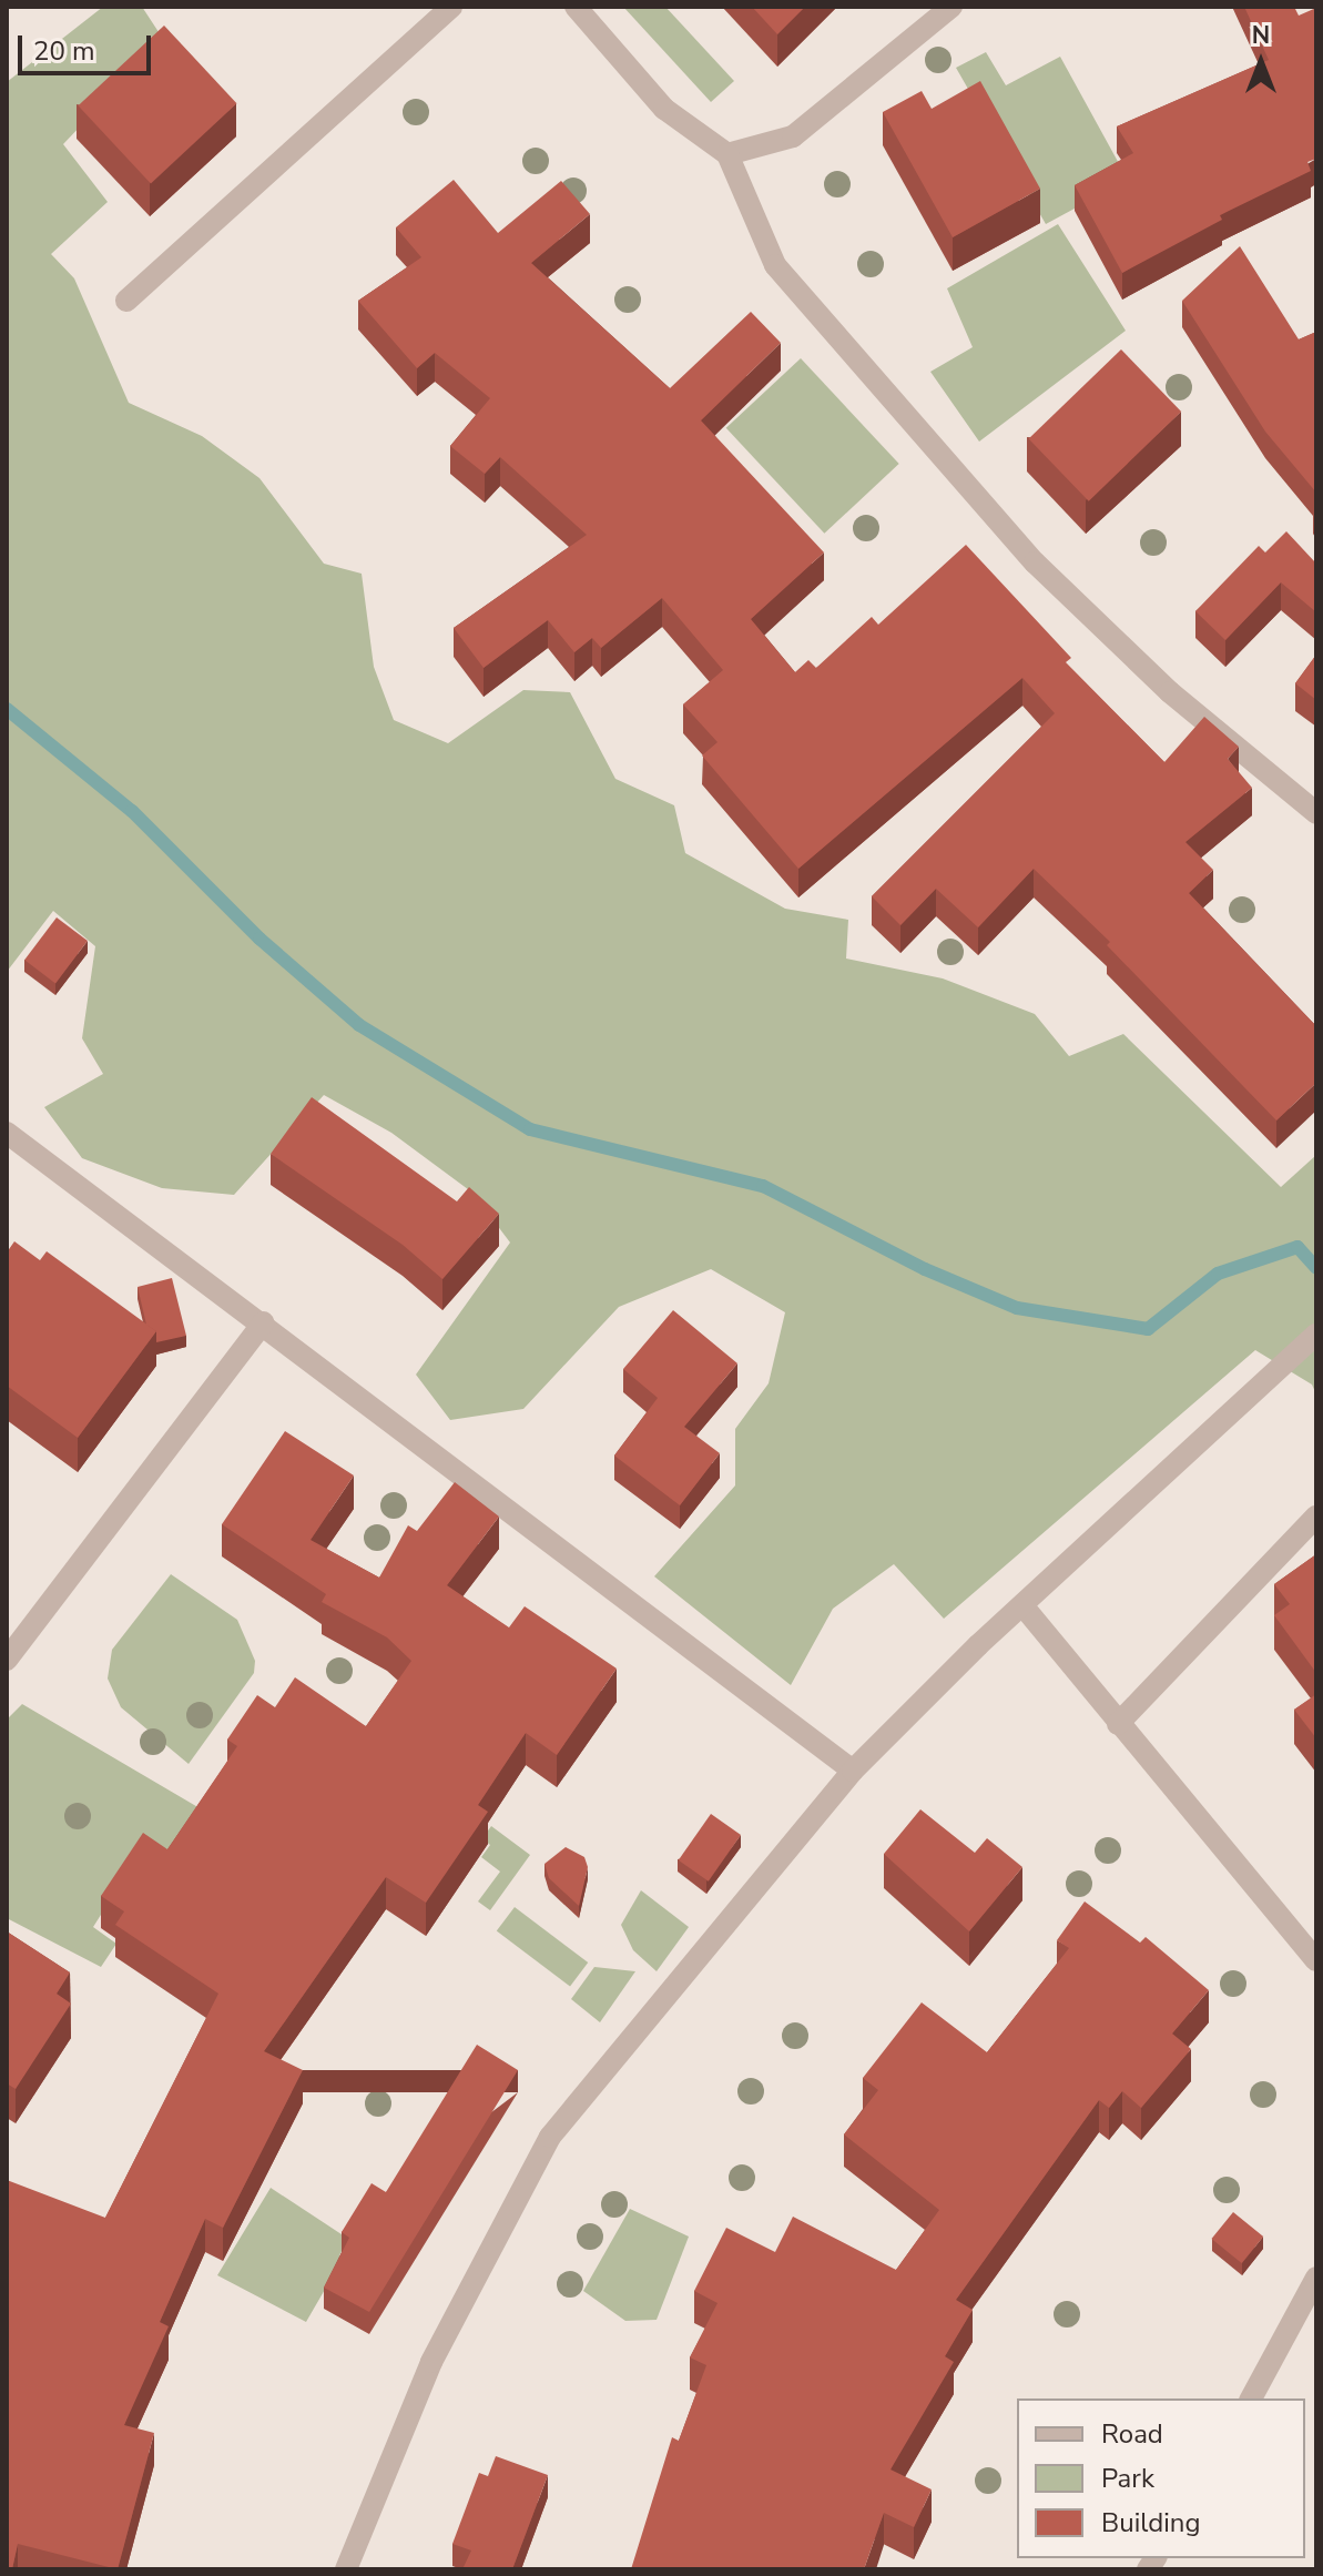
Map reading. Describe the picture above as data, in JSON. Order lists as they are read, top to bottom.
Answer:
{
  "legend": ["Road", "Park", "Building"],
  "scale_bar": "20 m",
  "north": "top"
}
